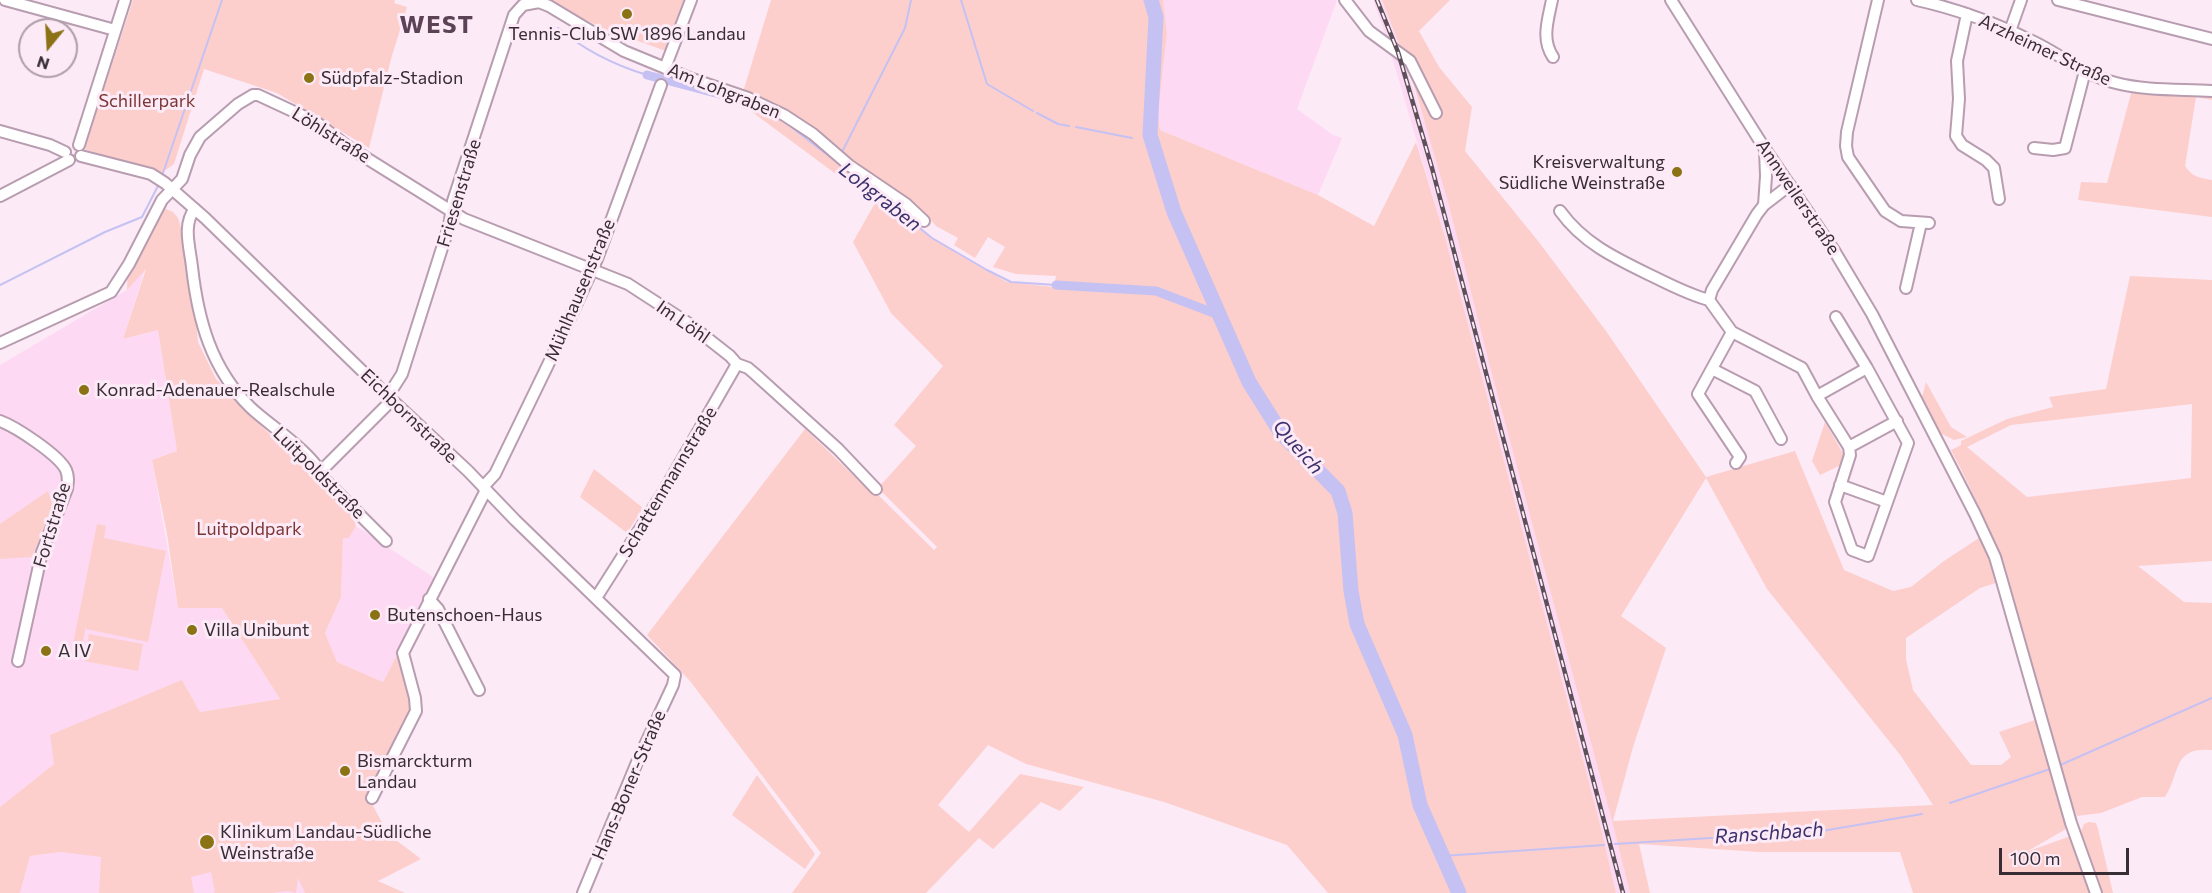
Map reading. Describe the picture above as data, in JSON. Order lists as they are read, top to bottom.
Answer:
{
  "streets": {
    "street": [
      "Arzheimer Straße",
      "Am Lohgraben",
      "Löhlstraße",
      "Friesenstraße",
      "Annweilerstraße",
      "Mühlhausenstraße",
      "Im Löhl",
      "Eichbornstraße",
      "Luitpoldstraße",
      "Schattenmannstraße",
      "Fortstraße",
      "Hans-Boner-Straße"
    ]
  },
  "crossings": [
    ["Am Lohgraben", "Friesenstraße"],
    ["Löhlstraße", "Friesenstraße"],
    ["Löhlstraße", "Im Löhl"],
    ["Löhlstraße", "Eichbornstraße"],
    ["Friesenstraße", "Im Löhl"],
    ["Friesenstraße", "Eichbornstraße"],
    ["Friesenstraße", "Luitpoldstraße"],
    ["Mühlhausenstraße", "Im Löhl"],
    ["Mühlhausenstraße", "Eichbornstraße"],
    ["Im Löhl", "Schattenmannstraße"],
    ["Eichbornstraße", "Luitpoldstraße"],
    ["Eichbornstraße", "Schattenmannstraße"],
    ["Eichbornstraße", "Hans-Boner-Straße"]
  ],
  "districts": ["WEST"],
  "water": ["Lohgraben", "Queich", "Ranschbach"],
  "parks": ["Schillerpark", "Luitpoldpark"],
  "places": [
    "Tennis-Club SW 1896 Landau",
    "Südpfalz-Stadion",
    "Kreisverwaltung Südliche Weinstraße",
    "Konrad-Adenauer-Realschule",
    "Butenschoen-Haus",
    "Villa Unibunt",
    "A IV",
    "Bismarckturm Landau",
    "Klinikum Landau-Südliche Weinstraße"
  ],
  "scale_bar": "100 m",
  "north": "bottom"
}
